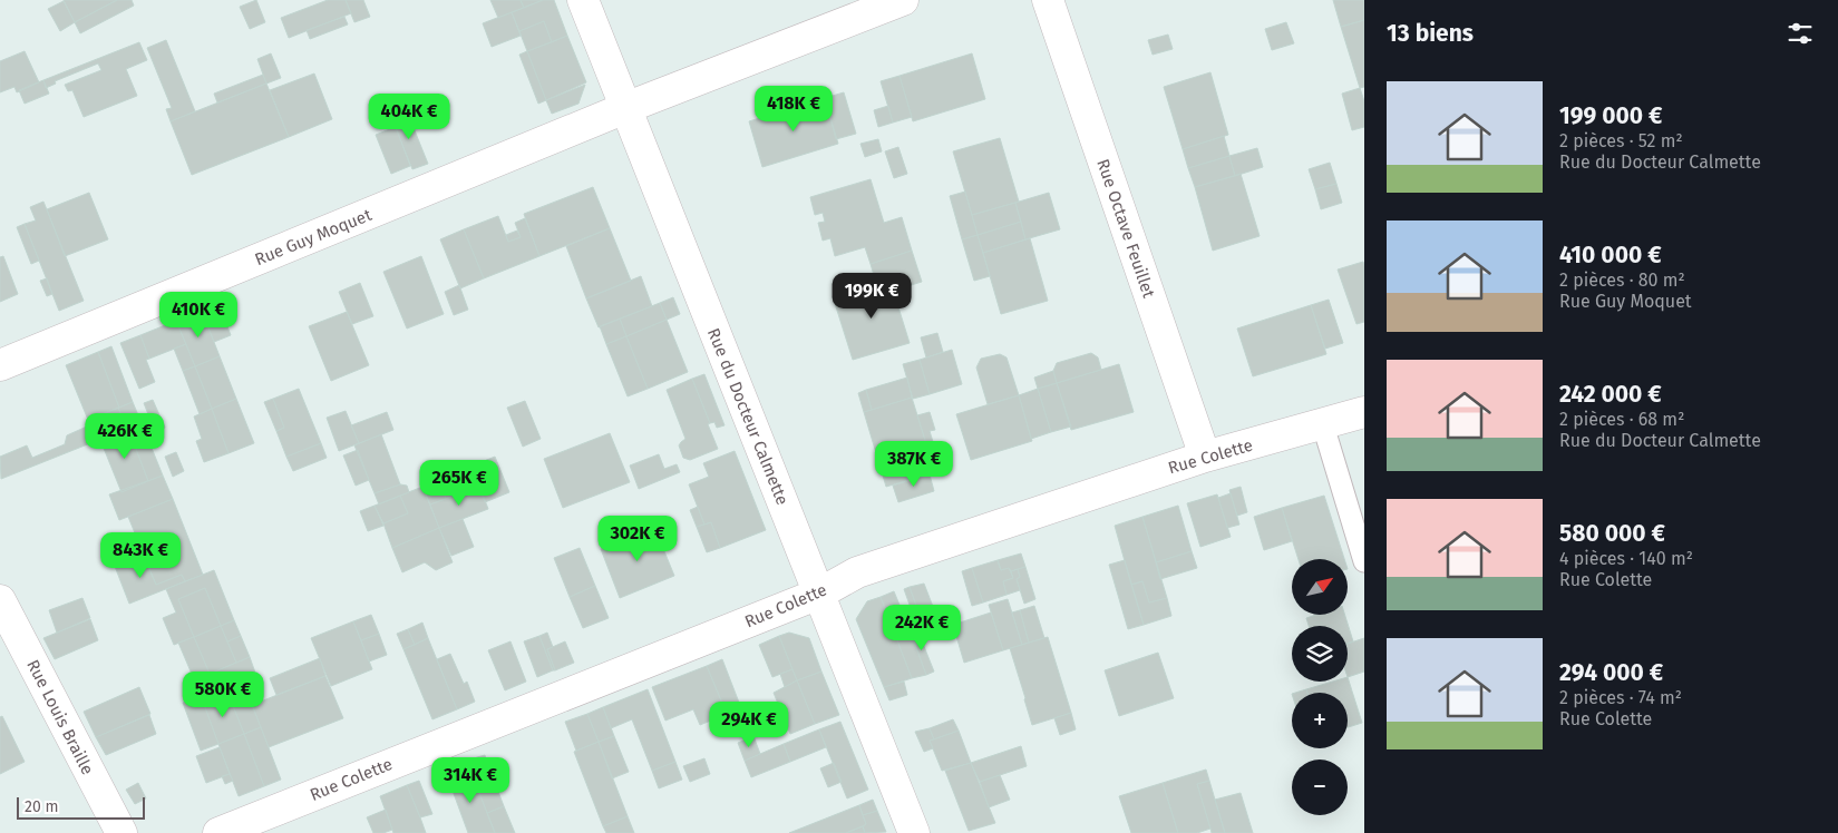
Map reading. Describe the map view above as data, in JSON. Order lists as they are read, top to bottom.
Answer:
{
  "streets": {
    "street": [
      "Rue Octave Feuillet",
      "Rue Guy Moquet",
      "Rue du Docteur Calmette",
      "Rue Colette",
      "Rue Louis Braille"
    ]
  },
  "crossings": [
    ["Rue Octave Feuillet", "Rue Colette"],
    ["Rue Guy Moquet", "Rue du Docteur Calmette"],
    ["Rue du Docteur Calmette", "Rue Colette"]
  ],
  "scale_bar": "20 m",
  "north": "top right",
  "page": {
    "heading": "13 biens",
    "list": [
      {
        "name": "199 000 €",
        "note": "2 pièces · 52 m² · Rue du Docteur Calmette"
      },
      {
        "name": "410 000 €",
        "note": "2 pièces · 80 m² · Rue Guy Moquet"
      },
      {
        "name": "242 000 €",
        "note": "2 pièces · 68 m² · Rue du Docteur Calmette"
      },
      {
        "name": "580 000 €",
        "note": "4 pièces · 140 m² · Rue Colette"
      },
      {
        "name": "294 000 €",
        "note": "2 pièces · 74 m² · Rue Colette"
      }
    ],
    "price": [
      "418K €",
      "404K €",
      "199K €",
      "410K €",
      "426K €",
      "387K €",
      "265K €",
      "302K €",
      "843K €",
      "242K €",
      "580K €",
      "294K €",
      "314K €"
    ],
    "map_buttons": ["+", "−"],
    "scale": "20 m"
  }
}
